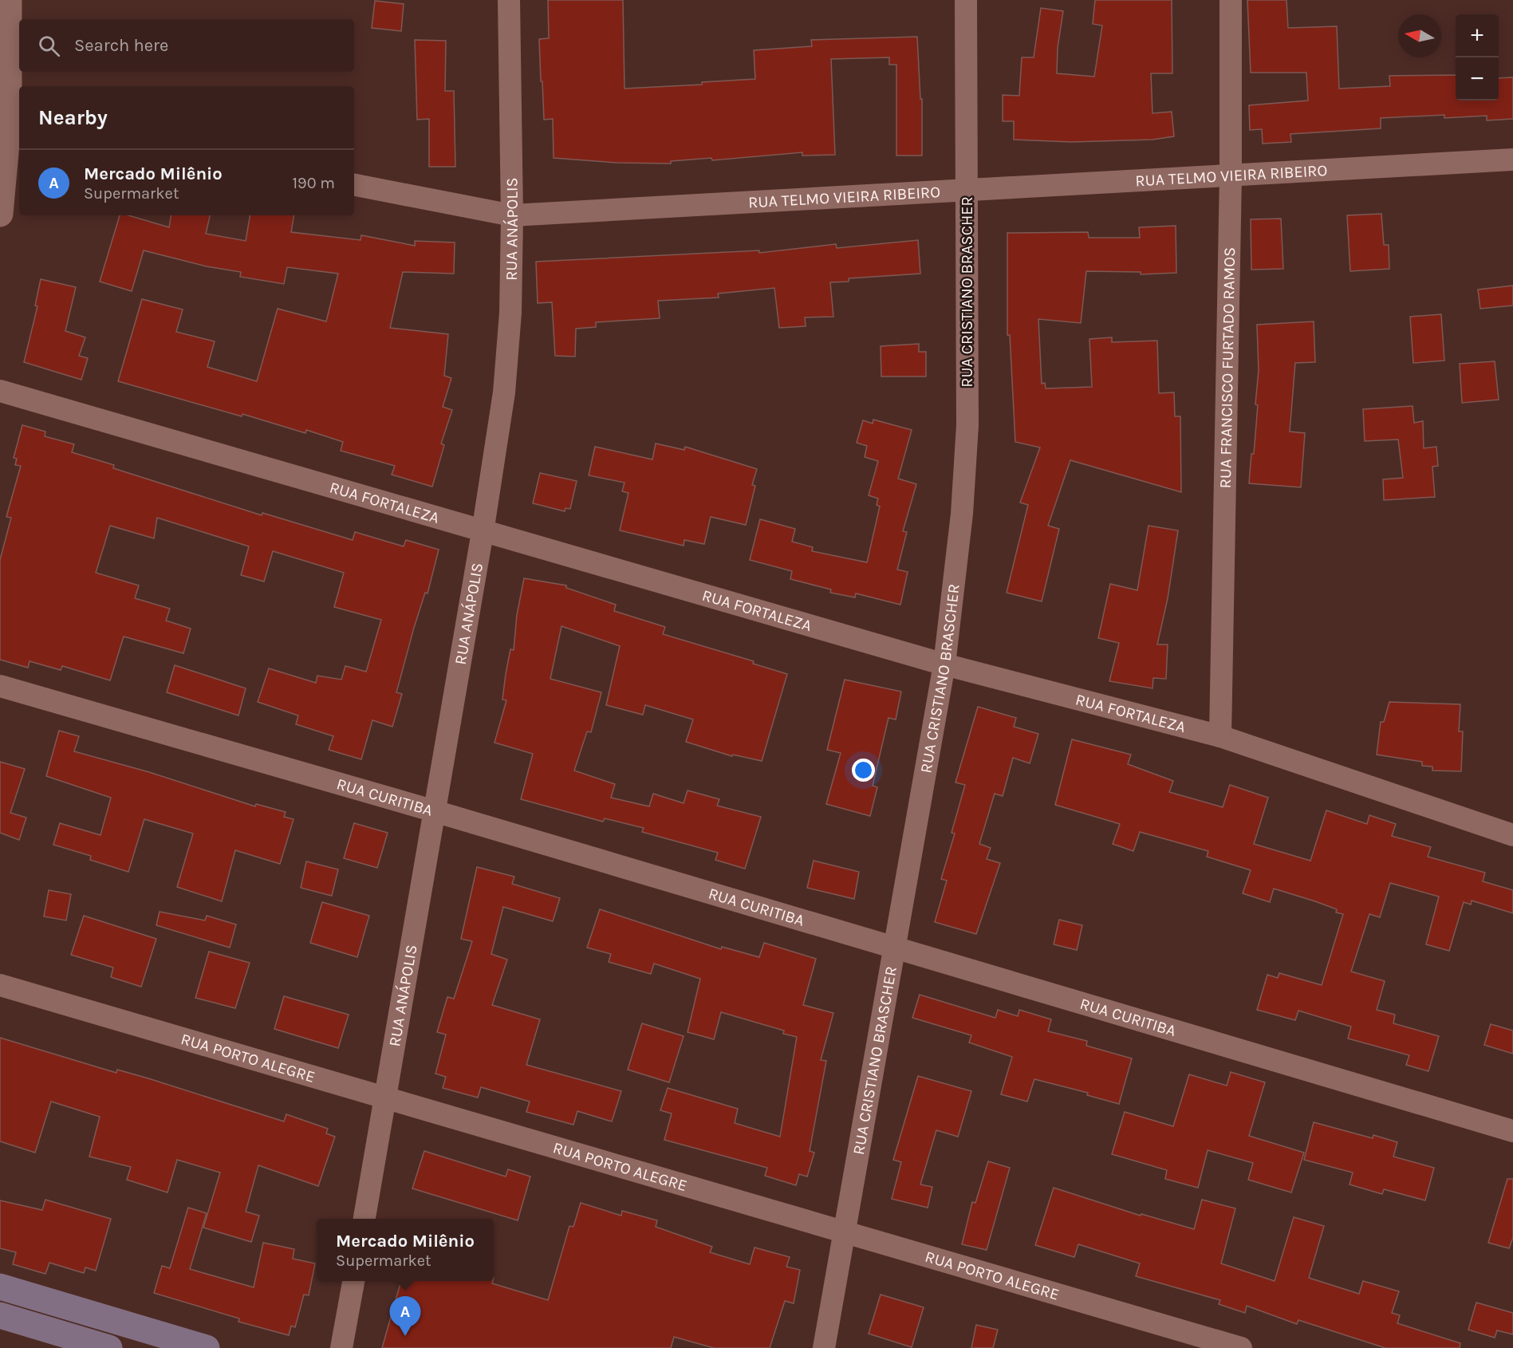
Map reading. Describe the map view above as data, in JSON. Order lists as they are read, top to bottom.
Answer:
{
  "streets": {
    "street": [
      "RUA TELMO VIEIRA RIBEIRO",
      "RUA ANÁPOLIS",
      "RUA CRISTIANO BRASCHER",
      "RUA FRANCISCO FURTADO RAMOS",
      "RUA FORTALEZA",
      "RUA CURITIBA",
      "RUA PORTO ALEGRE"
    ]
  },
  "crossings": [
    ["RUA TELMO VIEIRA RIBEIRO", "RUA ANÁPOLIS"],
    ["RUA TELMO VIEIRA RIBEIRO", "RUA CRISTIANO BRASCHER"],
    ["RUA TELMO VIEIRA RIBEIRO", "RUA FRANCISCO FURTADO RAMOS"],
    ["RUA ANÁPOLIS", "RUA FORTALEZA"],
    ["RUA ANÁPOLIS", "RUA CURITIBA"],
    ["RUA ANÁPOLIS", "RUA PORTO ALEGRE"],
    ["RUA CRISTIANO BRASCHER", "RUA FORTALEZA"],
    ["RUA CRISTIANO BRASCHER", "RUA CURITIBA"],
    ["RUA CRISTIANO BRASCHER", "RUA PORTO ALEGRE"],
    ["RUA FRANCISCO FURTADO RAMOS", "RUA FORTALEZA"]
  ],
  "north": "left",
  "page": {
    "map_buttons": ["+", "−"],
    "search": "Search here",
    "heading": "Nearby",
    "list": [
      {
        "mark": "A",
        "name": "Mercado Milênio",
        "note": "Supermarket",
        "value": "190 m"
      }
    ],
    "popup": ["Mercado Milênio", "Supermarket"],
    "pins": "A"
  }
}
